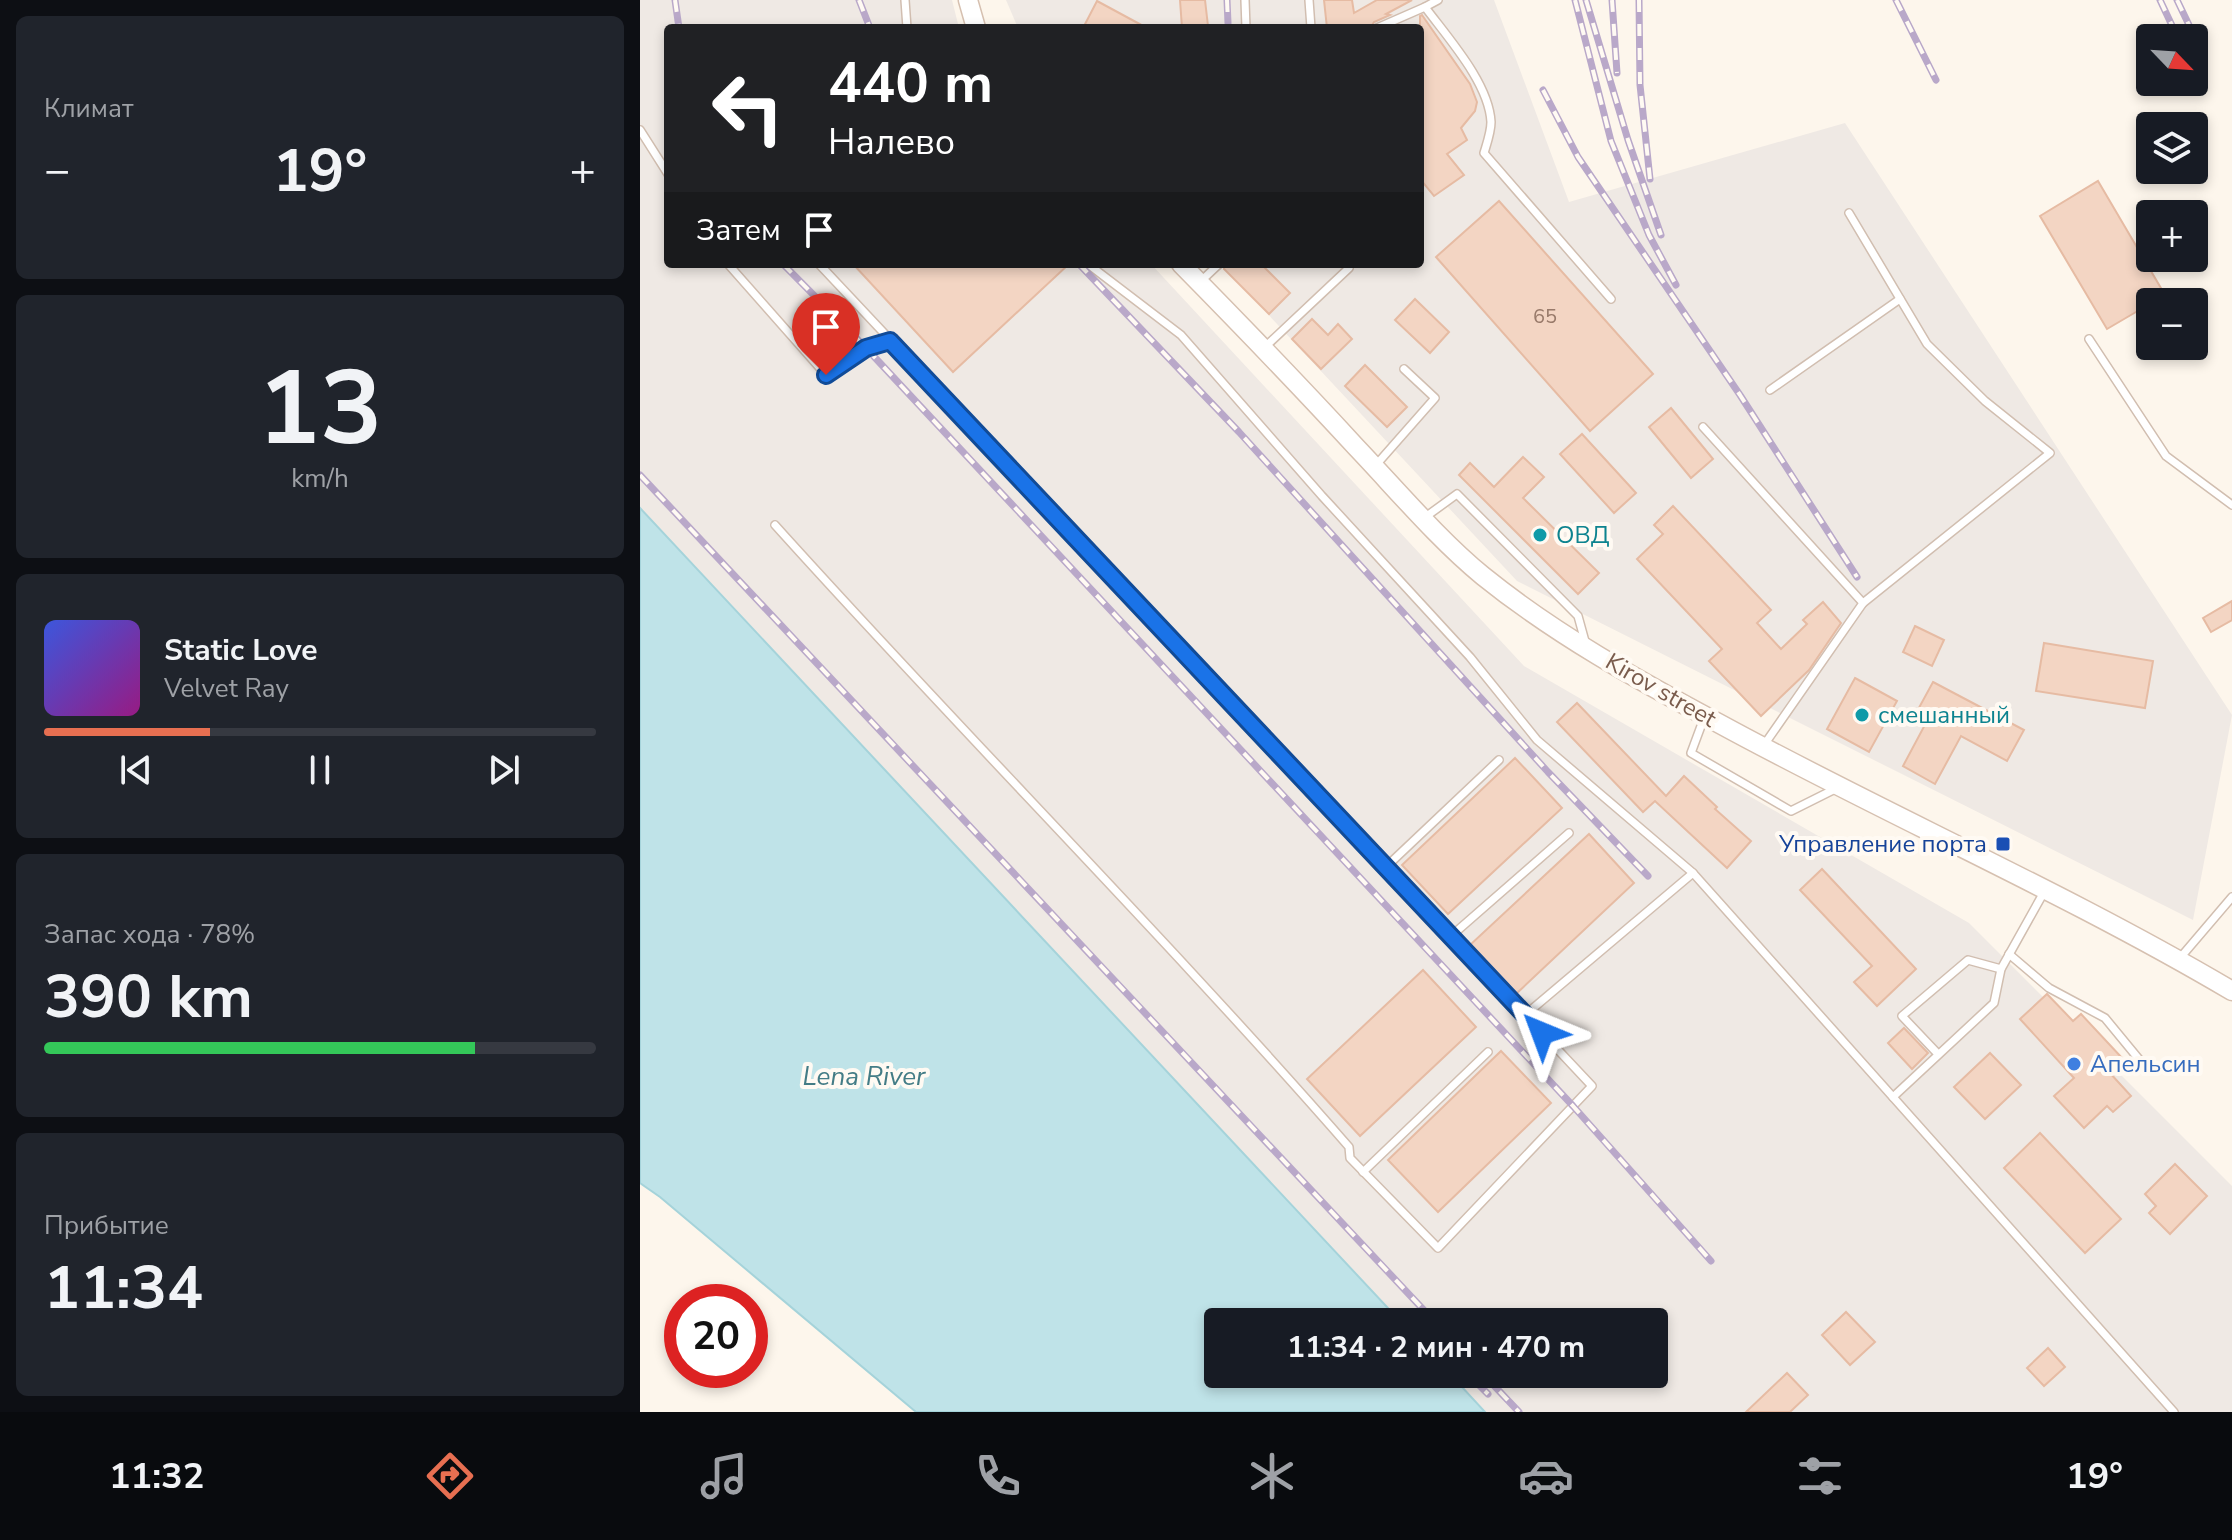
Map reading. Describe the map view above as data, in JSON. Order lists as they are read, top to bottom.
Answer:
{
  "streets": {
    "main road": ["Kirov street"]
  },
  "water": ["Lena River"],
  "places": {
    "other": ["ОВД", "смешанный", "Апельсин"],
    "transit": ["Управление порта"]
  },
  "house_numbers": ["65"],
  "north": "bottom right",
  "page": {
    "tile": [
      "Климат",
      ["13", "km/h"],
      ["Запас хода · 78%", "390 km"],
      ["Прибытие", "11:34"]
    ],
    "map_buttons": ["+", "−"],
    "turn": ["440 m", "Налево"],
    "heat": ["−", "19°", "+"],
    "then": "Затем",
    "song": ["Static Love", "Velvet Ray"],
    "limit": "20",
    "trip": "11:34 · 2 мин · 470 m",
    "tabs": ["11:32", "19°"]
  }
}
